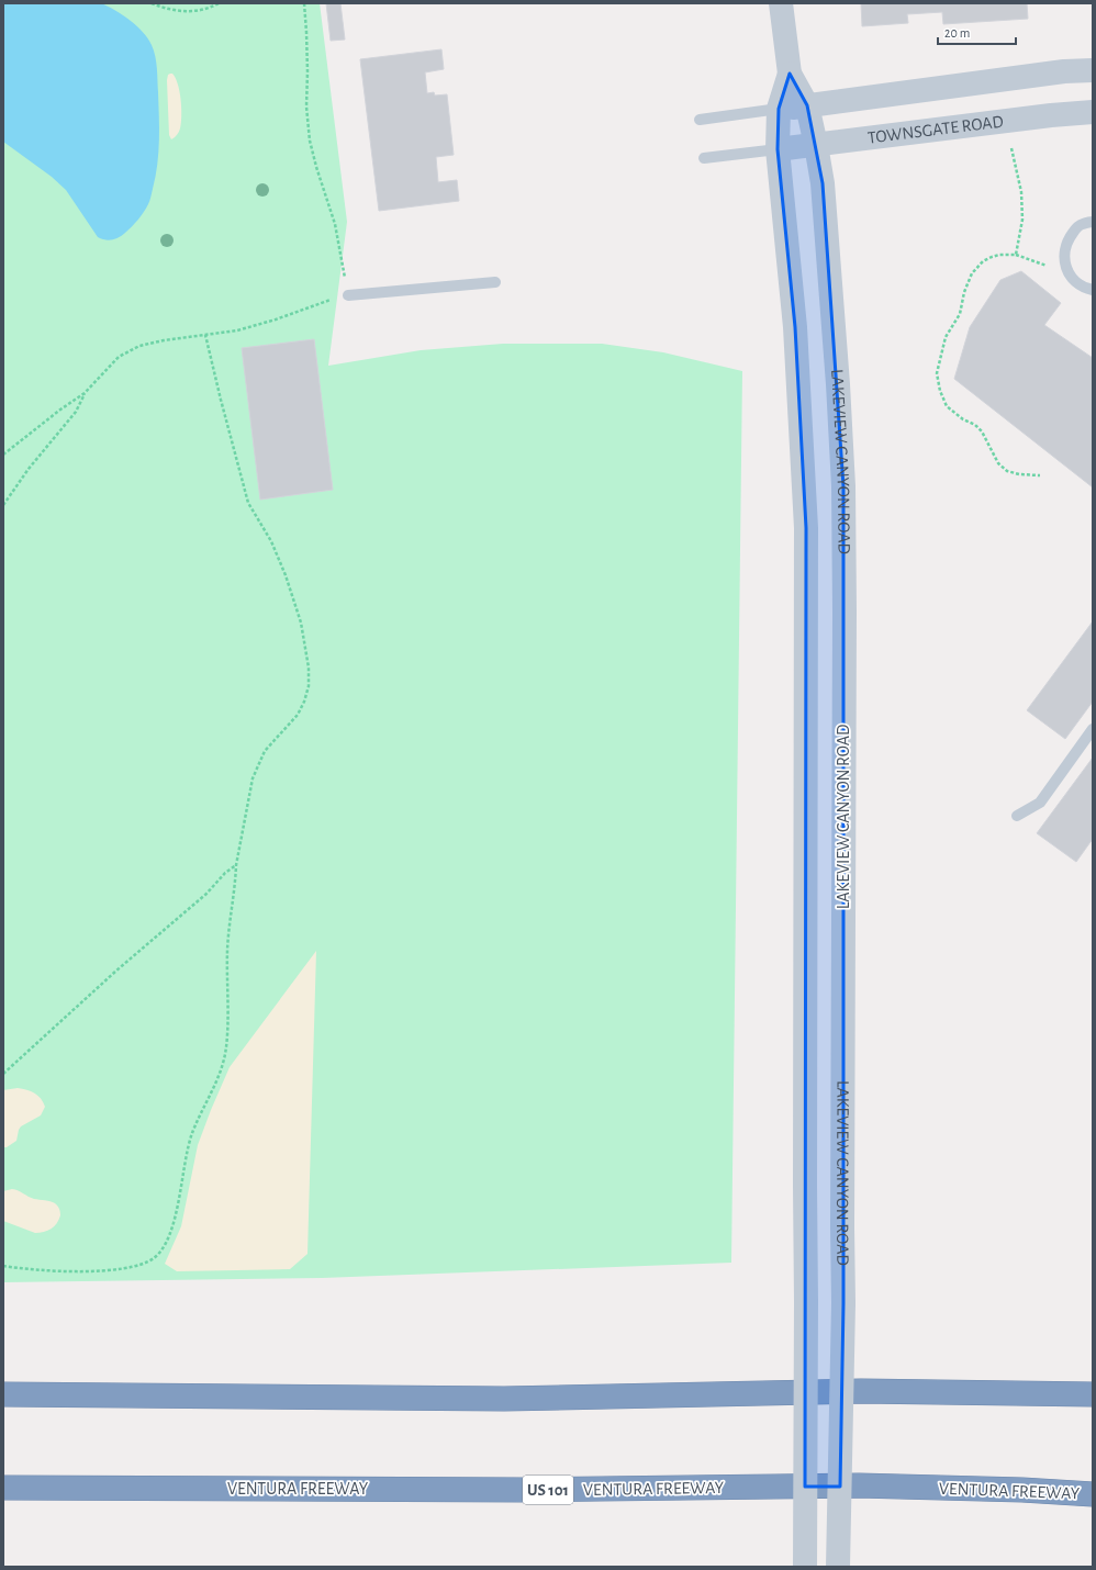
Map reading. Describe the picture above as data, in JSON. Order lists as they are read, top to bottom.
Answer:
{
  "streets": {
    "highway": ["VENTURA FREEWAY", "US 101"],
    "street": ["TOWNSGATE ROAD", "LAKEVIEW CANYON ROAD"]
  },
  "crossings": [
    ["TOWNSGATE ROAD", "LAKEVIEW CANYON ROAD"]
  ],
  "scale_bar": "20 m"
}
